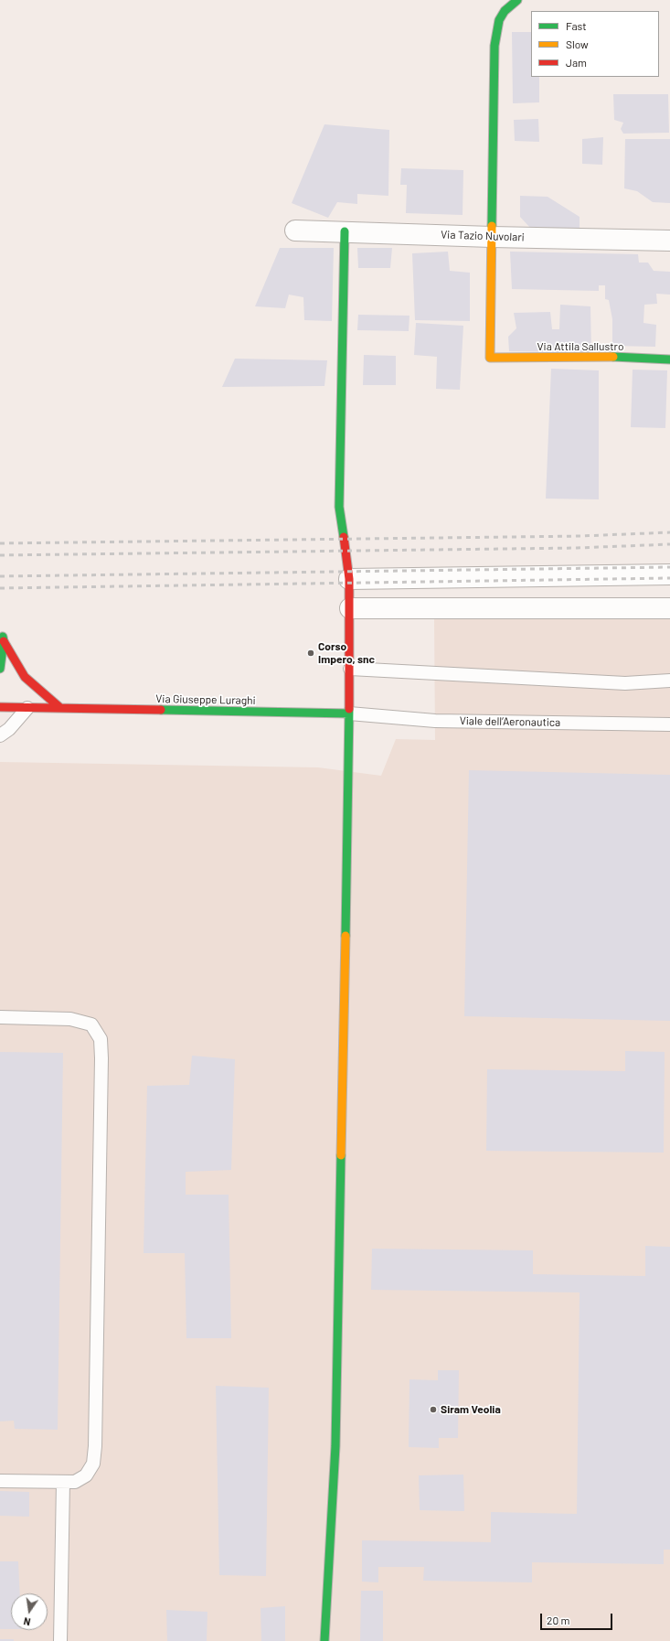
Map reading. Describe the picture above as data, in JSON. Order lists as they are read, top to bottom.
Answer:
{
  "streets": {
    "street": ["Via Tazio Nuvolari", "Via Attila Sallustro", "Via Giuseppe Luraghi"],
    "lane": ["Viale dell’Aeronautica"]
  },
  "crossings": [
    ["Via Tazio Nuvolari", "Via Attila Sallustro"],
    ["Via Giuseppe Luraghi", "Viale dell’Aeronautica"]
  ],
  "places": ["Corso Impero, snc", "Siram Veolia"],
  "legend": ["Fast", "Slow", "Jam"],
  "scale_bar": "20 m",
  "north": "bottom"
}
